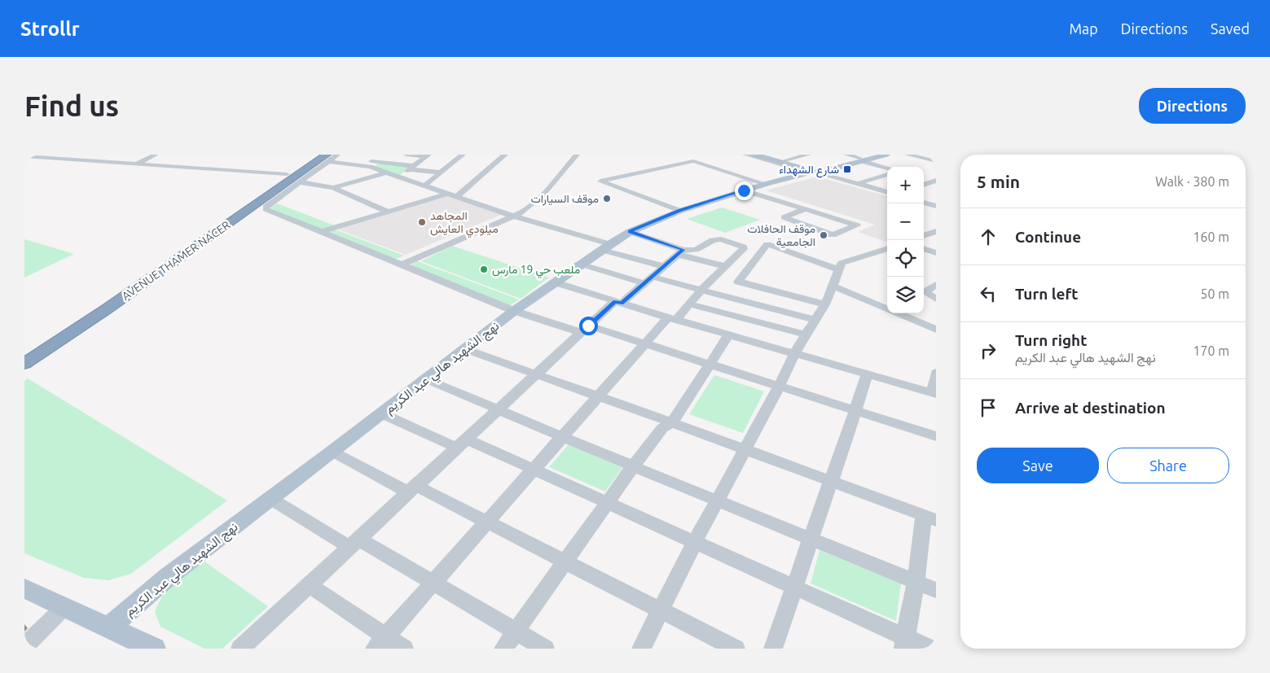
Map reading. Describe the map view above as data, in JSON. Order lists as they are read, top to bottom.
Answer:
{
  "streets": {
    "highway": ["AVENUE THAMER NACER"],
    "main road": ["نهج الشهيد هالي عبد الكريم"]
  },
  "places": {
    "transit": ["شارع الشهداء"],
    "other": [
      "موقف السيارات",
      "المجاهد ميلودي العايش",
      "موقف الحافلات الجامعية",
      "ملعب حي 19 مارس"
    ]
  },
  "page": {
    "header": "Strollr",
    "nav": ["Map", "Directions", "Saved"],
    "buttons": [
      "Directions",
      ["Save", "Share"]
    ],
    "title": "Find us",
    "heading": ["5 min", "Walk · 380 m"],
    "map_buttons": ["+", "−"],
    "list": [
      ["Continue", "160 m"],
      ["Turn left", "50 m"],
      ["Turn right", "نهج الشهيد هالي عبد الكريم", "170 m"],
      "Arrive at destination"
    ]
  }
}
